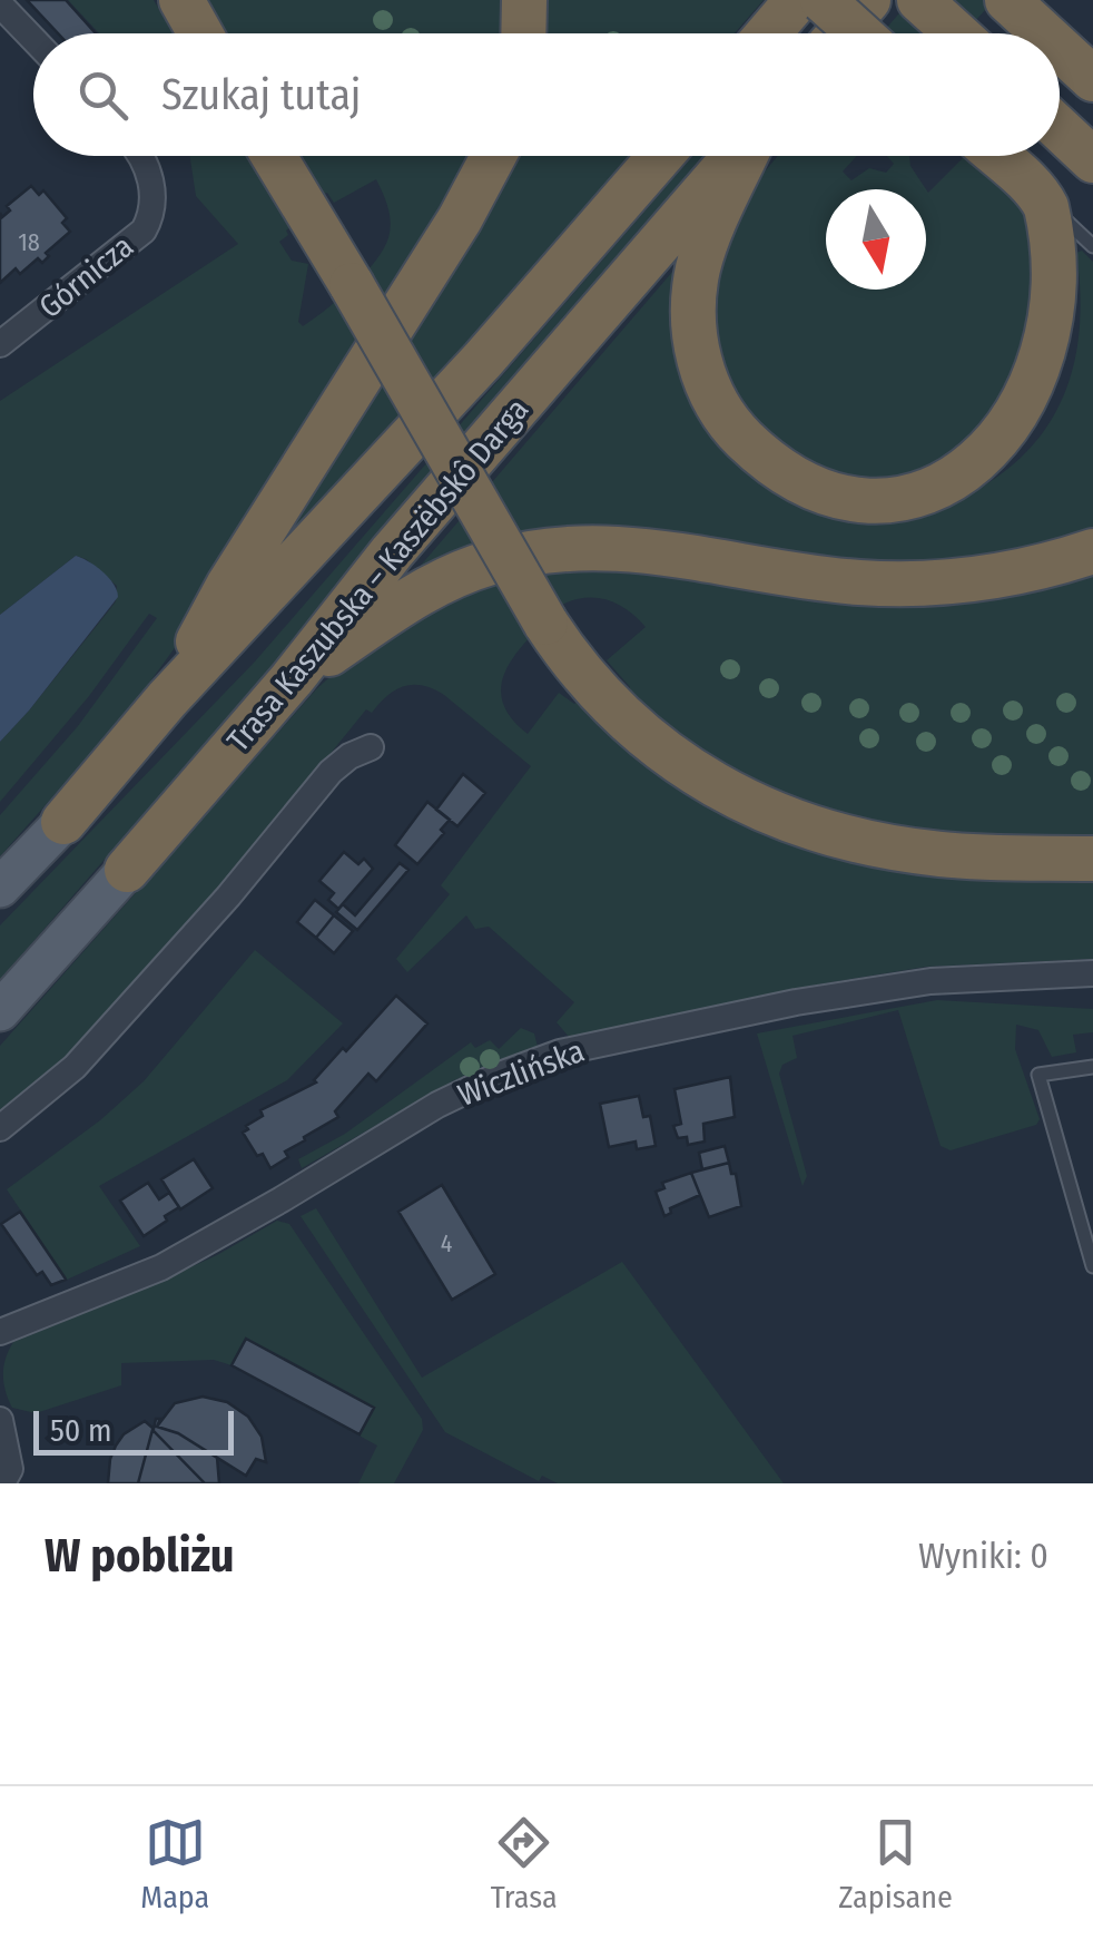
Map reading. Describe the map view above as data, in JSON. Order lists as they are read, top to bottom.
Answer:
{
  "streets": {
    "highway": ["Trasa Kaszubska – Kaszëbskô Darga"],
    "street": ["Górnicza", "Wiczlińska"]
  },
  "house_numbers": ["18", "4"],
  "scale_bar": "50 m",
  "north": "bottom",
  "page": {
    "search": "Szukaj tutaj",
    "scale": "50 m",
    "heading": ["W pobliżu", "Wyniki: 0"],
    "nav": ["Mapa", "Trasa", "Zapisane"]
  }
}
